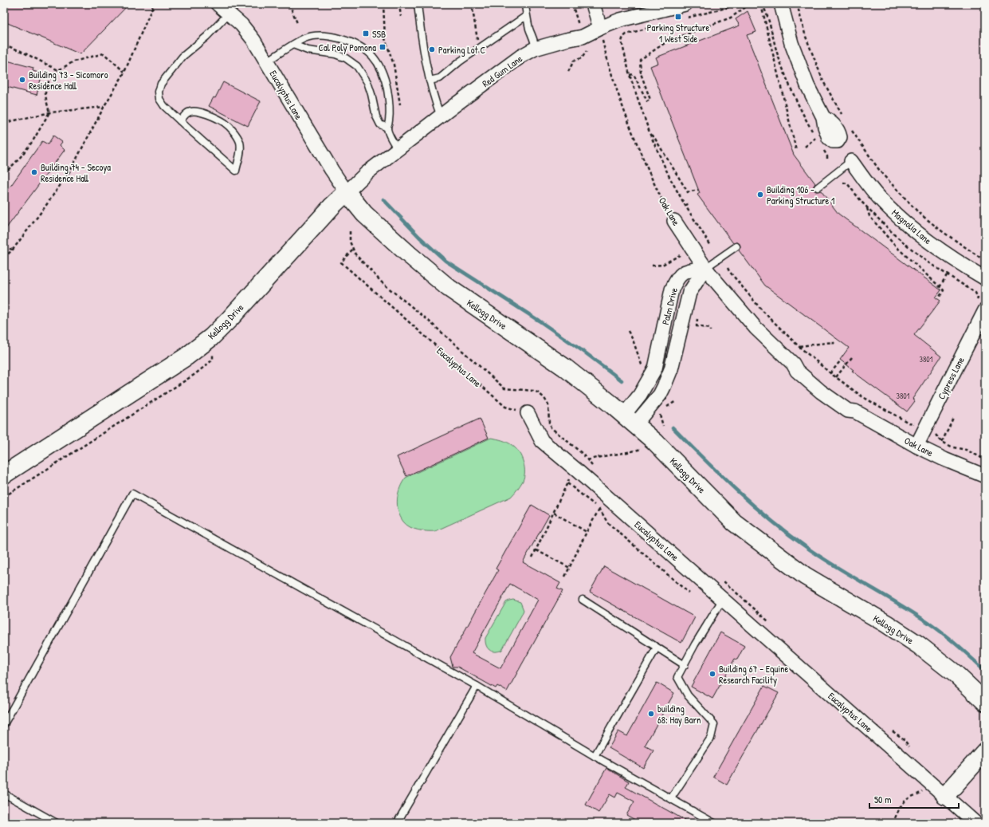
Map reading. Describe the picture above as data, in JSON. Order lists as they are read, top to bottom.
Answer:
{
  "streets": {
    "street": [
      "Red Gum Lane",
      "Eucalyptus Lane",
      "Oak Lane",
      "Magnolia Lane",
      "Palm Drive",
      "Kellogg Drive",
      "Cypress Lane"
    ]
  },
  "crossings": [
    ["Red Gum Lane", "Eucalyptus Lane"],
    ["Red Gum Lane", "Oak Lane"],
    ["Red Gum Lane", "Kellogg Drive"],
    ["Eucalyptus Lane", "Kellogg Drive"],
    ["Oak Lane", "Palm Drive"],
    ["Oak Lane", "Cypress Lane"],
    ["Palm Drive", "Kellogg Drive"]
  ],
  "places": {
    "transit": ["Parking Structure 1 West Side", "SSB", "Cal Poly Pomona"],
    "other": [
      "Parking Lot C",
      "Building 73 - Sicomoro Residence Hall",
      "Building 74 - Secoya Residence Hall",
      "Building 106 - Parking Structure 1",
      "Building 67 - Equine Research Facility",
      "building 68: Hay Barn"
    ]
  },
  "house_numbers": ["3801", "3801"],
  "scale_bar": "50 m"
}
